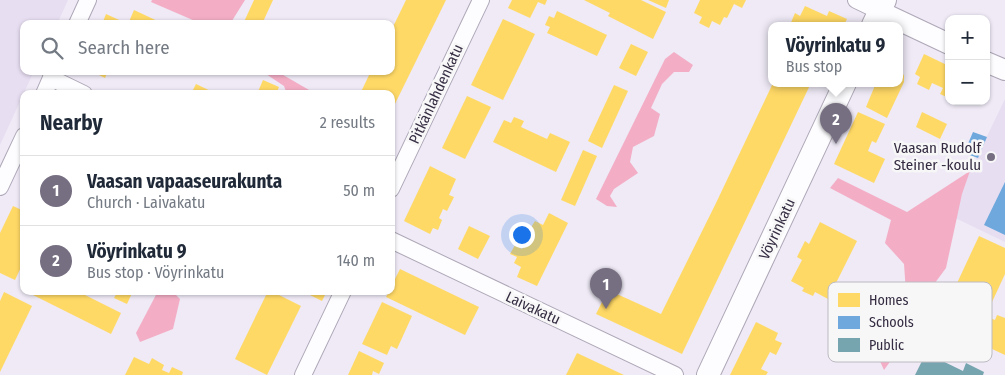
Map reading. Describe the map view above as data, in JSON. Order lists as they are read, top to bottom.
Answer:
{
  "streets": {
    "main road": ["Vöyrinkatu"],
    "street": ["Pitkänlahdenkatu", "Laivakatu"]
  },
  "places": ["Vaasan Rudolf Steiner -koulu"],
  "legend": ["Homes", "Schools", "Public"],
  "page": {
    "map_buttons": ["+", "−"],
    "search": "Search here",
    "popup": ["Vöyrinkatu 9", "Bus stop"],
    "heading": ["Nearby", "2 results"],
    "pins": ["2", "1"],
    "list": [
      {
        "mark": "1",
        "name": "Vaasan vapaaseurakunta",
        "note": "Church · Laivakatu",
        "value": "50 m"
      },
      {
        "mark": "2",
        "name": "Vöyrinkatu 9",
        "note": "Bus stop · Vöyrinkatu",
        "value": "140 m"
      }
    ]
  }
}
